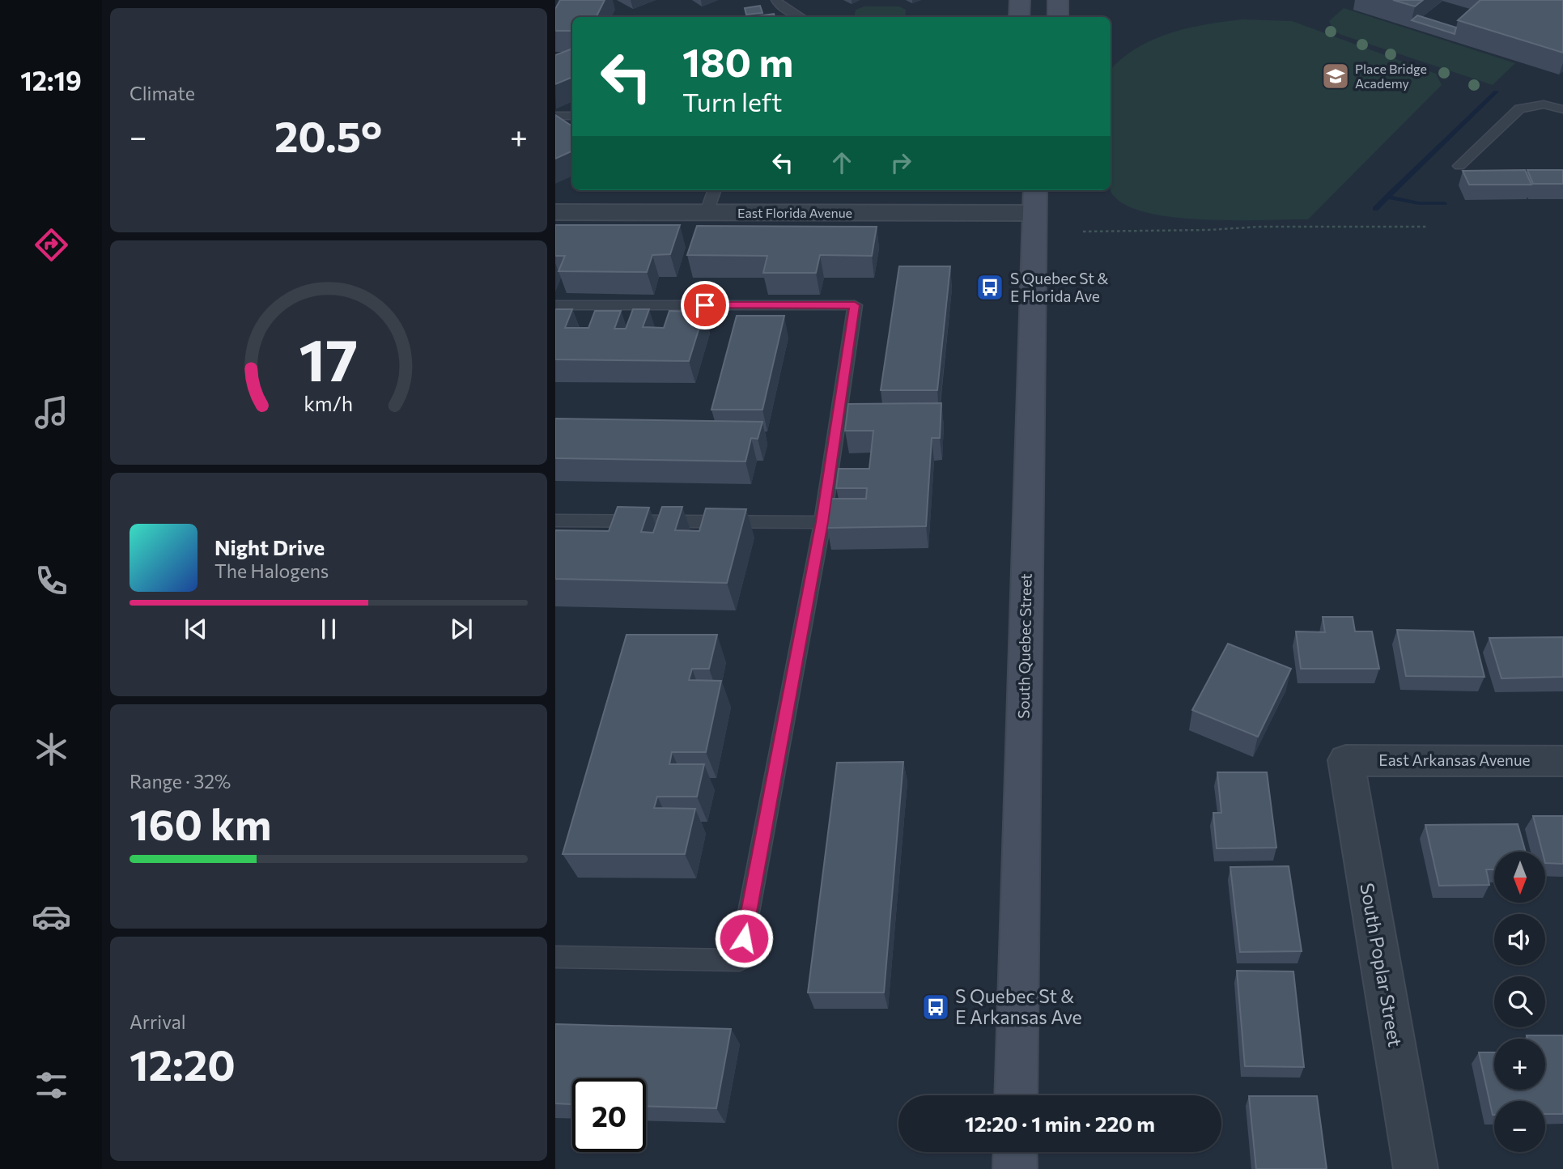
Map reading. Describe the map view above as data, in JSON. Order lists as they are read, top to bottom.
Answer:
{
  "streets": {
    "main road": ["South Quebec Street"],
    "street": ["East Florida Avenue", "East Arkansas Avenue", "South Poplar Street"]
  },
  "crossings": [
    ["East Florida Avenue", "South Quebec Street"],
    ["East Arkansas Avenue", "South Poplar Street"]
  ],
  "places": {
    "school or university": ["Place Bridge Academy"],
    "bus stop": ["S Quebec St & E Florida Ave", "S Quebec St & E Arkansas Ave"]
  },
  "north": "bottom",
  "page": {
    "tabs": "12:19",
    "tile": [
      "Climate",
      ["Range · 32%", "160 km"],
      ["Arrival", "12:20"]
    ],
    "turn": ["180 m", "Turn left"],
    "heat": ["−", "20.5°", "+"],
    "song": ["Night Drive", "The Halogens"],
    "map_buttons": ["+", "−"],
    "limit": "20",
    "trip": "12:20 · 1 min · 220 m",
    "gauge": ["17", "km/h"]
  }
}
